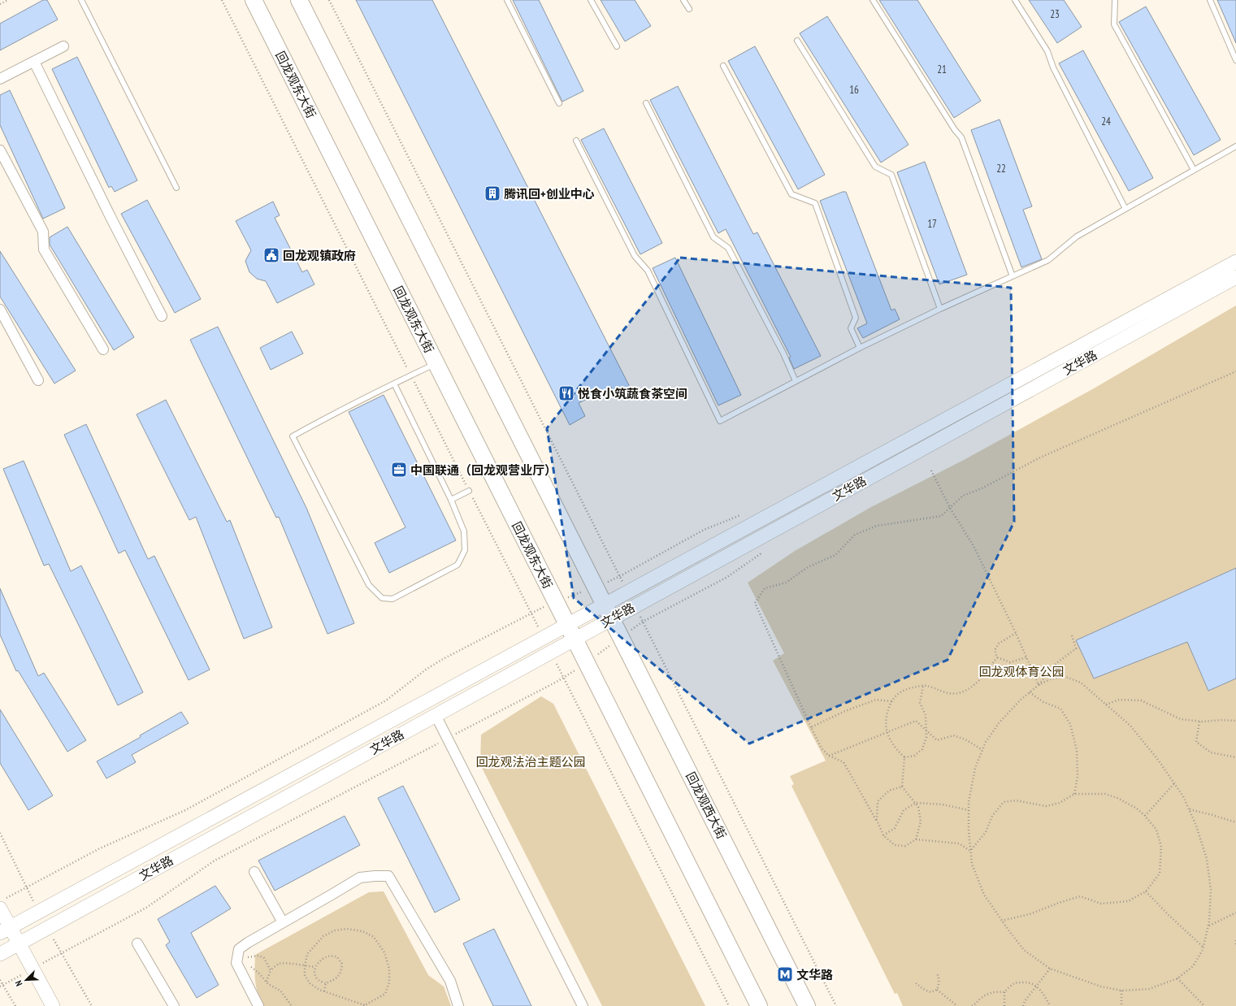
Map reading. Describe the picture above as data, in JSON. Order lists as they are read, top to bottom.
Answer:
{
  "streets": {
    "main road": ["回龙观东大街", "回龙观西大街"],
    "street": ["文华路"]
  },
  "crossings": [
    ["回龙观东大街", "文华路"],
    ["文华路", "回龙观西大街"]
  ],
  "parks": ["回龙观体育公园", "回龙观法治主题公园"],
  "places": {
    "building": ["腾讯回+创业中心"],
    "public building": ["回龙观镇政府"],
    "restaurant": ["悦食小筑蔬食茶空间"],
    "office": ["中国联通（回龙观营业厅）"],
    "metro station": ["文华路"]
  },
  "house_numbers": [
    "23",
    "21",
    "16",
    "24",
    "22",
    "17"
  ],
  "north": "bottom left"
}
